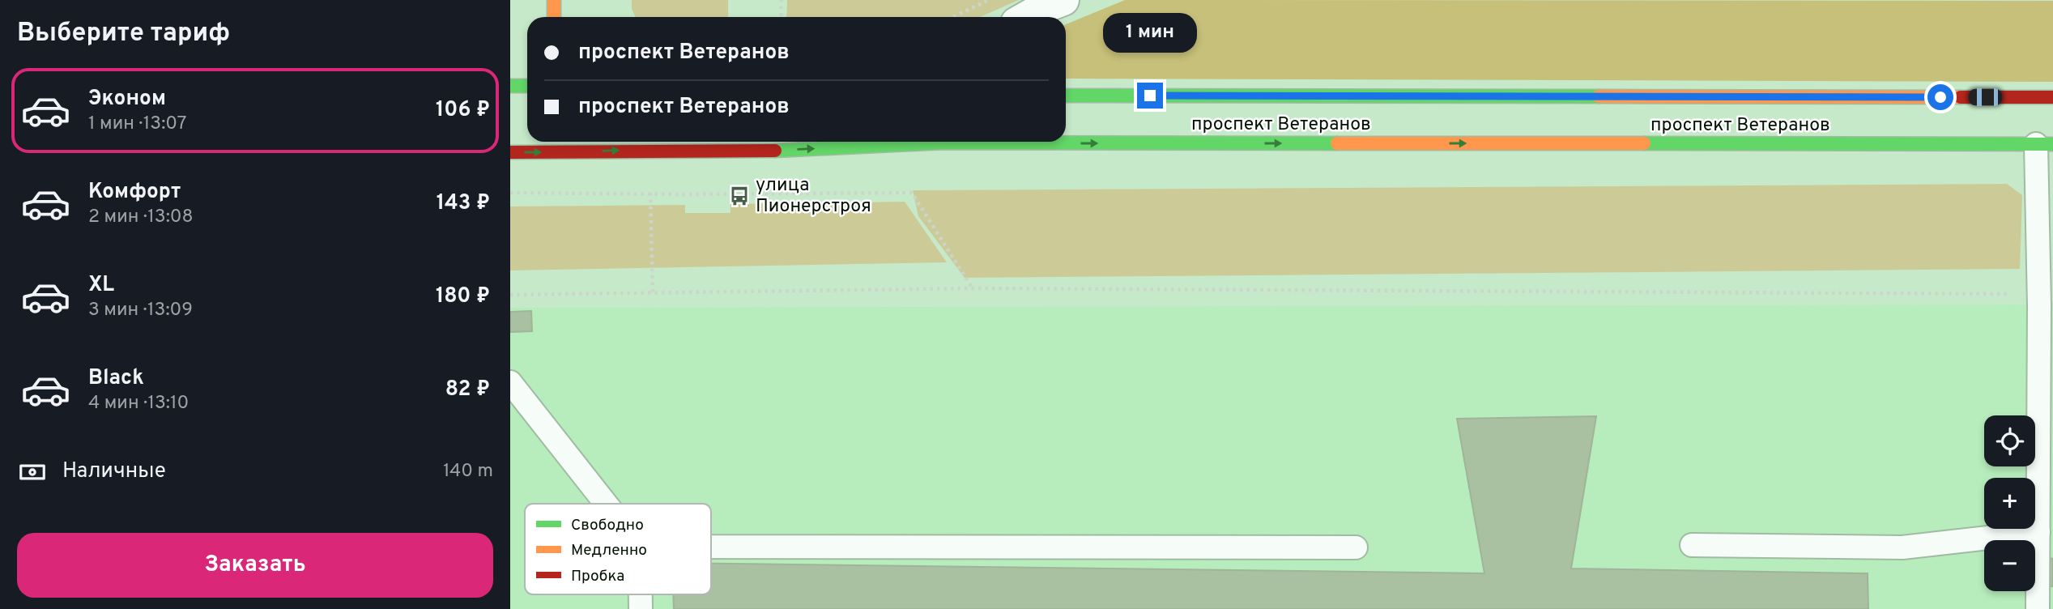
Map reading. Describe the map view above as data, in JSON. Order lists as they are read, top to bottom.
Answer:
{
  "streets": {
    "main road": ["проспект Ветеранов"]
  },
  "places": {
    "bus stop": ["улица Пионерстроя"]
  },
  "legend": ["Свободно", "Медленно", "Пробка"],
  "page": {
    "heading": "Выберите тариф",
    "bubble": "1 мин",
    "banner": ["проспект Ветеранов", "проспект Ветеранов"],
    "list": [
      {
        "name": "Эконом",
        "note": "1 мин · 13:07",
        "value": "106 ₽"
      },
      {
        "name": "Комфорт",
        "note": "2 мин · 13:08",
        "value": "143 ₽"
      },
      {
        "name": "XL",
        "note": "3 мин · 13:09",
        "value": "180 ₽"
      },
      {
        "name": "Black",
        "note": "4 мин · 13:10",
        "value": "82 ₽"
      }
    ],
    "map_buttons": ["+", "−"],
    "pay": ["Наличные", "140 m"],
    "buttons": "Заказать"
  }
}
